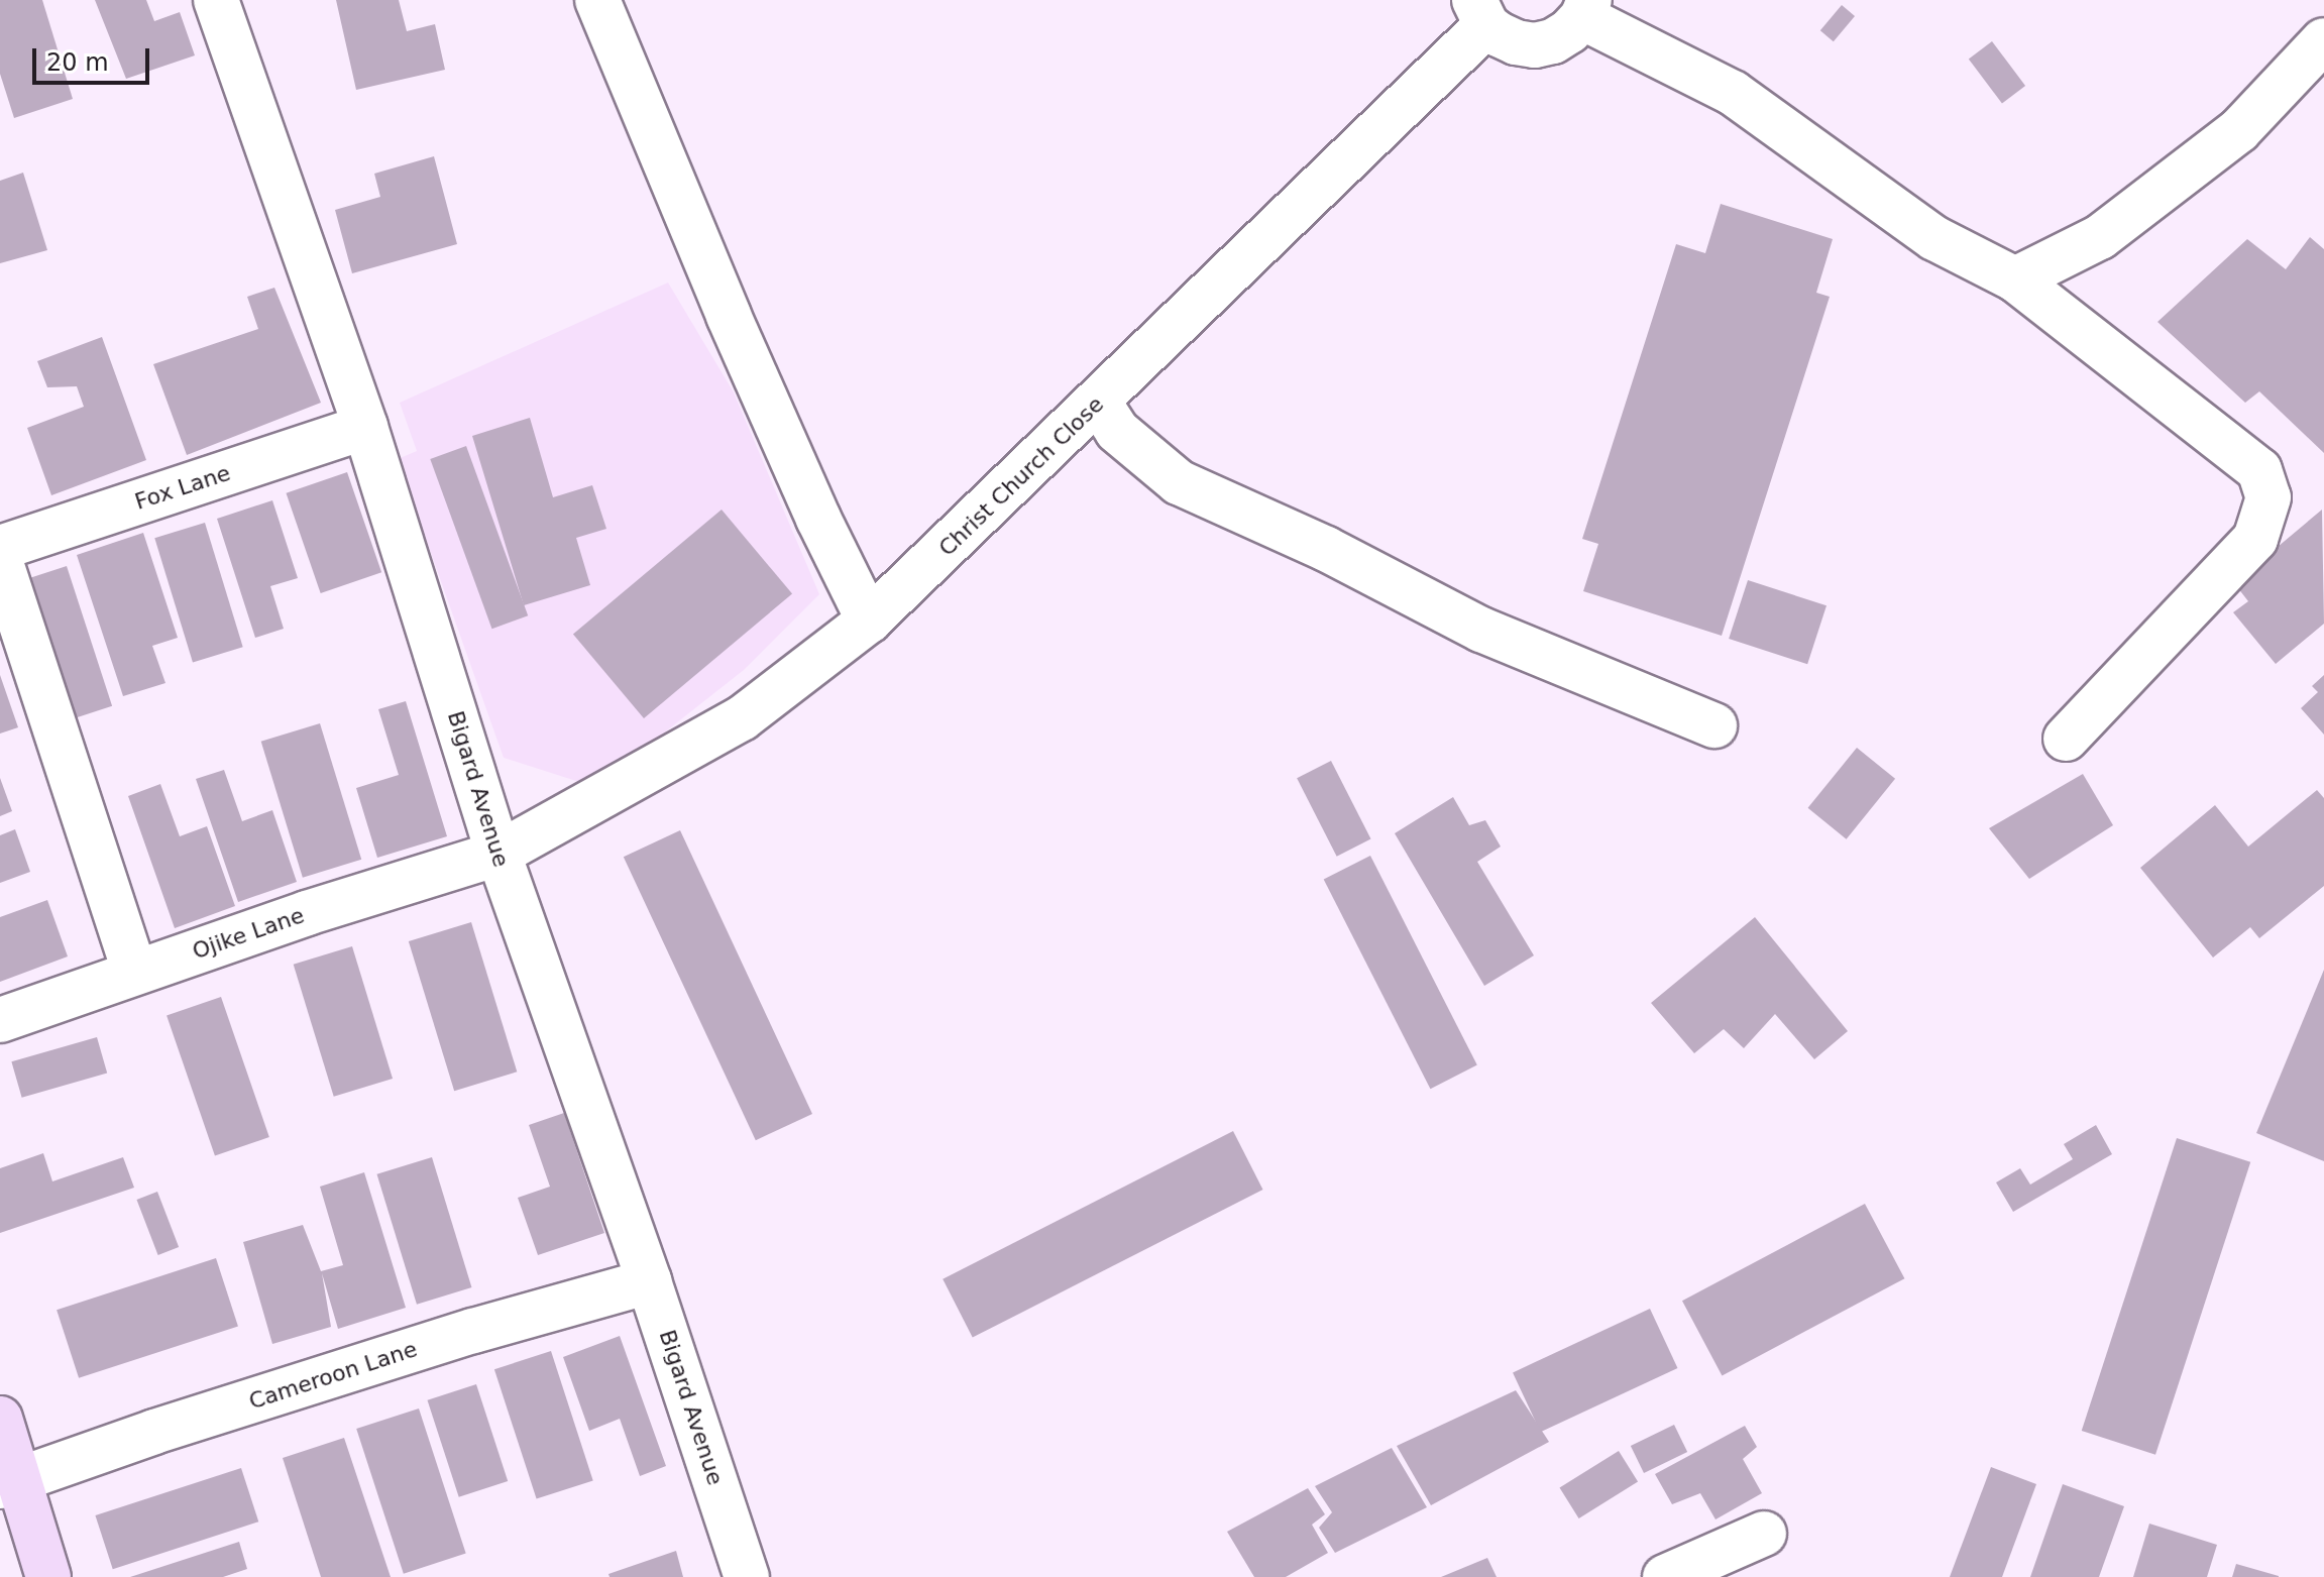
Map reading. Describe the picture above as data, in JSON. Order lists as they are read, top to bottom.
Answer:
{
  "streets": {
    "street": [
      "Christ Church Close",
      "Fox Lane",
      "Bigard Avenue",
      "Ojike Lane",
      "Cameroon Lane"
    ]
  },
  "crossings": [
    ["Christ Church Close", "Bigard Avenue"],
    ["Christ Church Close", "Ojike Lane"],
    ["Fox Lane", "Bigard Avenue"],
    ["Bigard Avenue", "Ojike Lane"],
    ["Bigard Avenue", "Cameroon Lane"]
  ],
  "scale_bar": "20 m"
}
